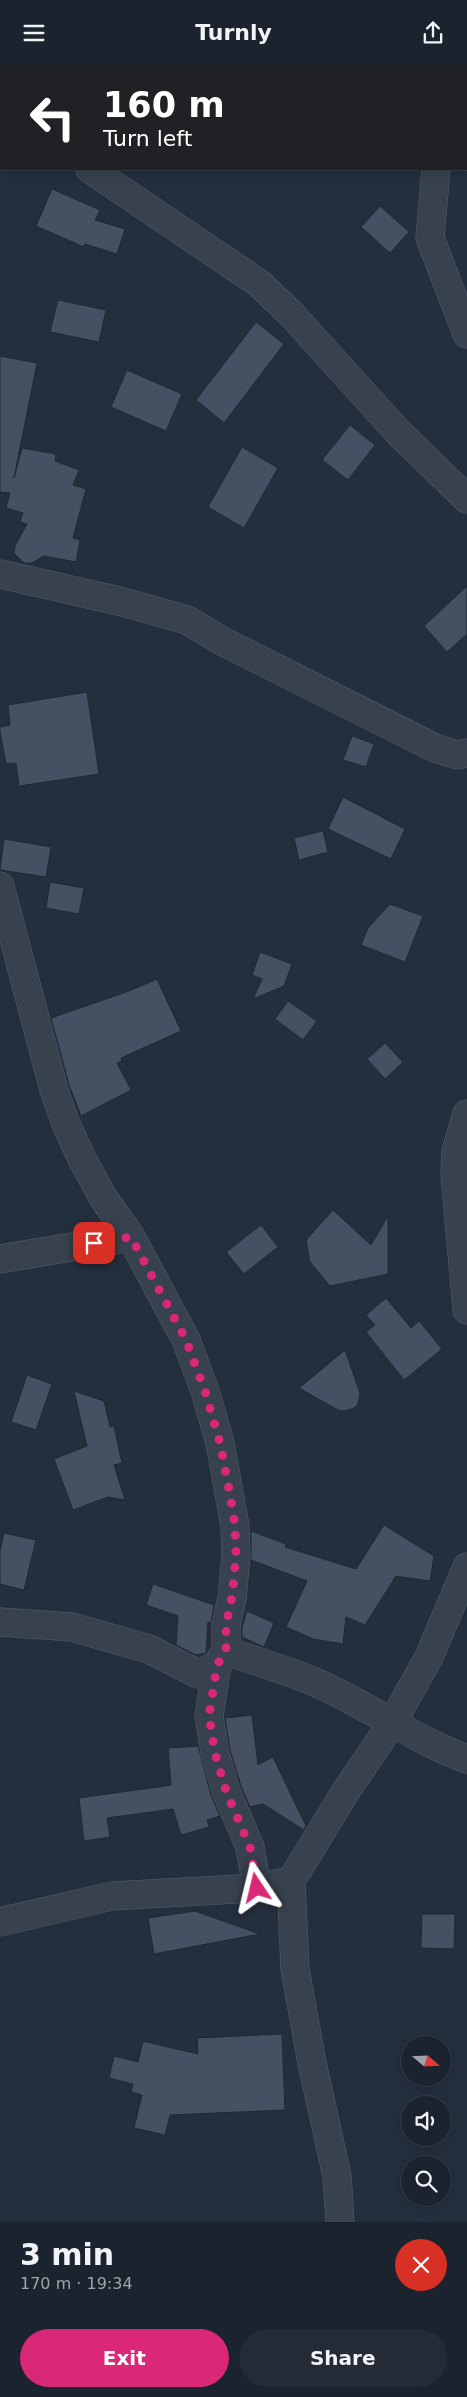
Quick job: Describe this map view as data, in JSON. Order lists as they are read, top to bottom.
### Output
{
  "north": "right",
  "page": {
    "header": "Turnly",
    "turn": ["160 m", "Turn left"],
    "heading": ["3 min", "170 m · 19:34"],
    "buttons": ["Exit", "Share"]
  }
}
